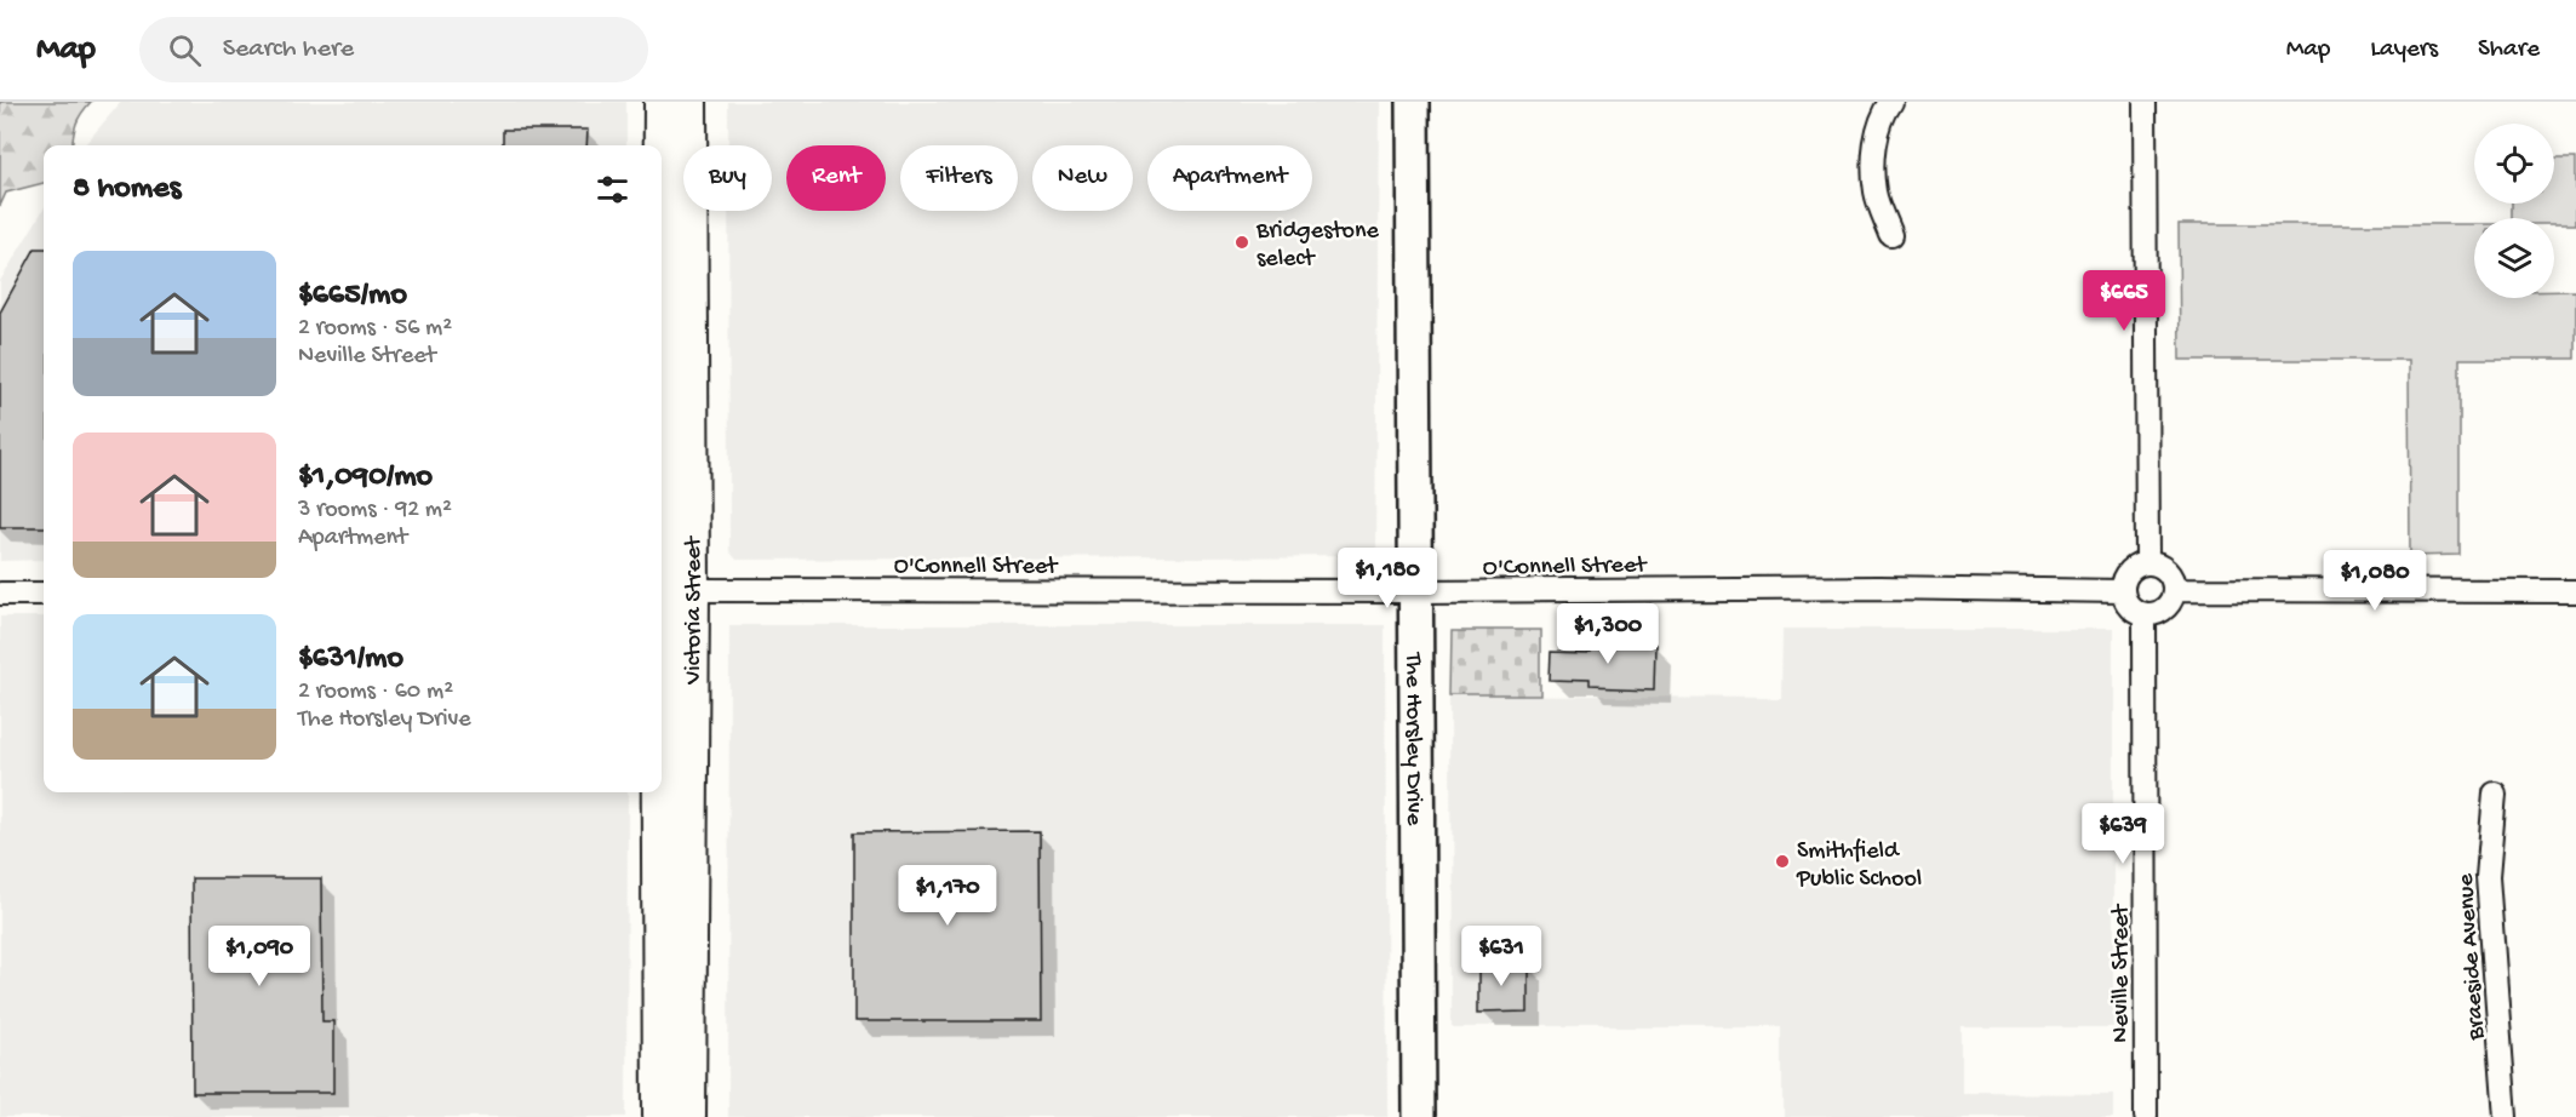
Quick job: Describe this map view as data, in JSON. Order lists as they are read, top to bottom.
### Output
{
  "streets": {
    "main road": ["Victoria Street", "The Horsley Drive"],
    "street": ["O'Connell Street", "Braeside Avenue", "Neville Street"]
  },
  "crossings": [
    ["O'Connell Street", "Victoria Street"],
    ["O'Connell Street", "The Horsley Drive"],
    ["O'Connell Street", "Neville Street"]
  ],
  "places": ["Bridgestone select", "Smithfield Public School"],
  "page": {
    "header": "Map",
    "search": "Search here",
    "nav": ["Map", "Layers", "Share"],
    "chip": [
      "Buy",
      "Rent",
      "Filters",
      "New",
      "Apartment"
    ],
    "heading": "8 homes",
    "list": [
      {
        "name": "$665/mo",
        "note": "2 rooms · 56 m² · Neville Street"
      },
      {
        "name": "$1,090/mo",
        "note": "3 rooms · 92 m² · Apartment"
      },
      {
        "name": "$631/mo",
        "note": "2 rooms · 60 m² · The Horsley Drive"
      }
    ],
    "price": [
      "$665",
      "$1,180",
      "$1,080",
      "$1,300",
      "$639",
      "$1,170",
      "$1,090",
      "$631"
    ]
  }
}
